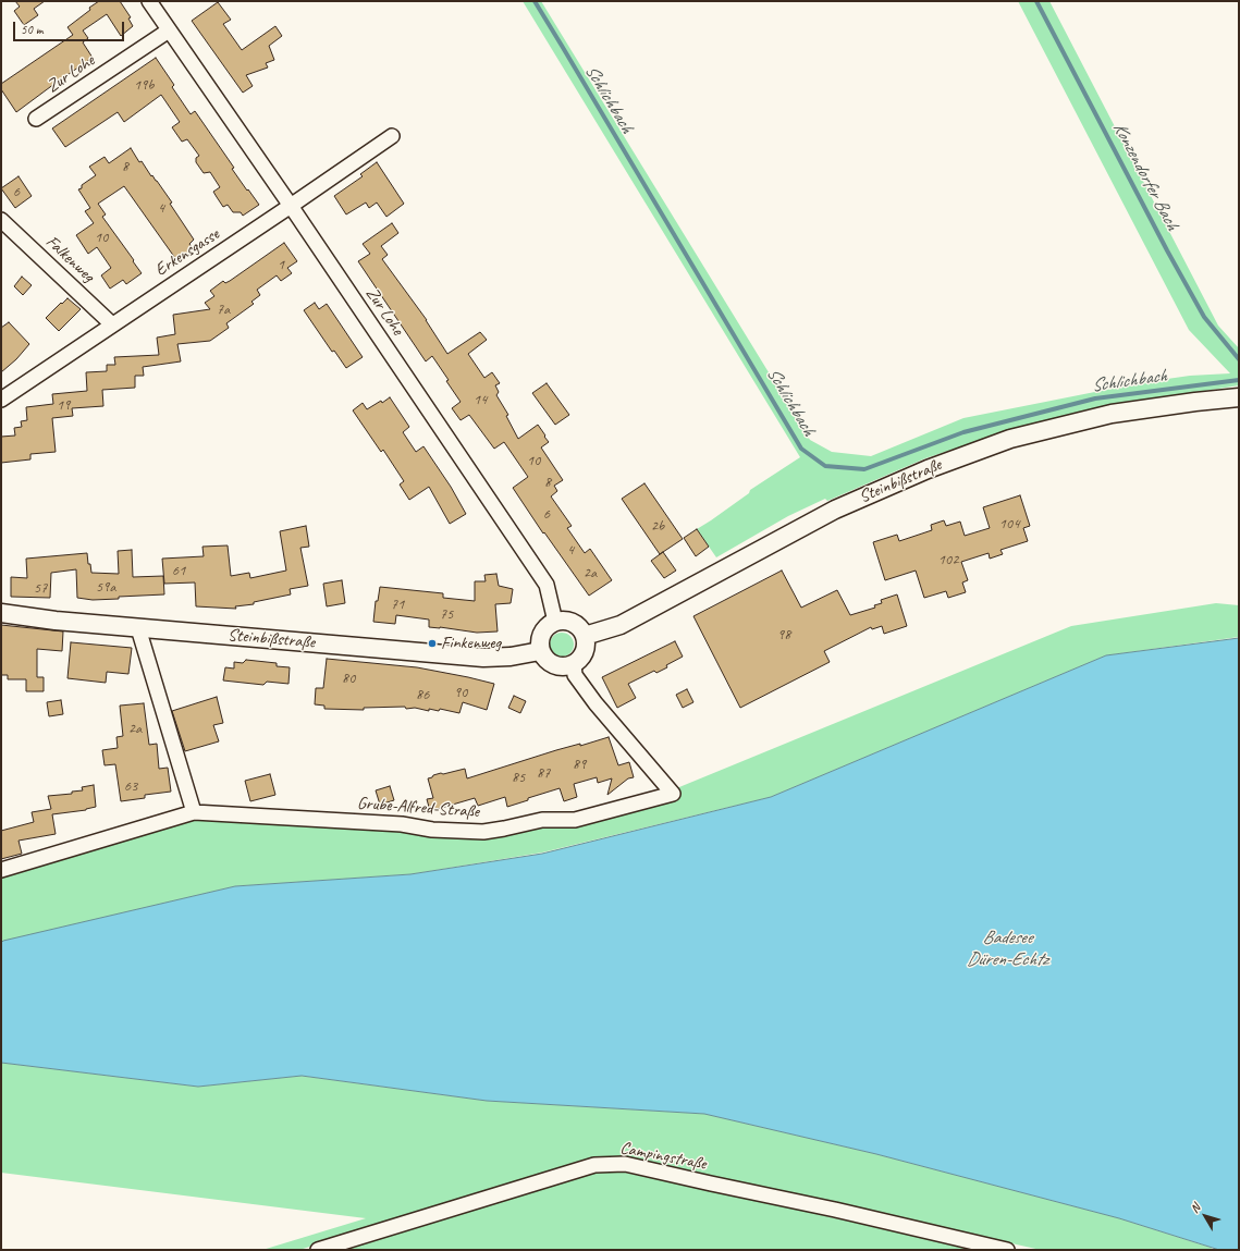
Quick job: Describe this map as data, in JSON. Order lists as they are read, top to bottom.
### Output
{
  "streets": {
    "street": [
      "Zur Lohe",
      "Erkensgasse",
      "Falkenweg",
      "Steinbißstraße",
      "Grube-Alfred-Straße",
      "Campingstraße"
    ]
  },
  "crossings": [
    ["Zur Lohe", "Erkensgasse"],
    ["Zur Lohe", "Steinbißstraße"],
    ["Zur Lohe", "Grube-Alfred-Straße"],
    ["Erkensgasse", "Falkenweg"],
    ["Steinbißstraße", "Grube-Alfred-Straße"]
  ],
  "water": ["Schlichbach", "Konzendorfer Bach", "Badesee Düren-Echtz"],
  "places": ["Finkenweg"],
  "house_numbers": [
    "19b",
    "8",
    "6",
    "4",
    "10",
    "1",
    "7a",
    "14",
    "19",
    "10",
    "8",
    "6",
    "104",
    "2b",
    "4",
    "102",
    "61",
    "2a",
    "59a",
    "57",
    "71",
    "75",
    "98",
    "80",
    "90",
    "86",
    "2a",
    "89",
    "87",
    "85",
    "63"
  ],
  "scale_bar": "50 m",
  "north": "top left"
}
